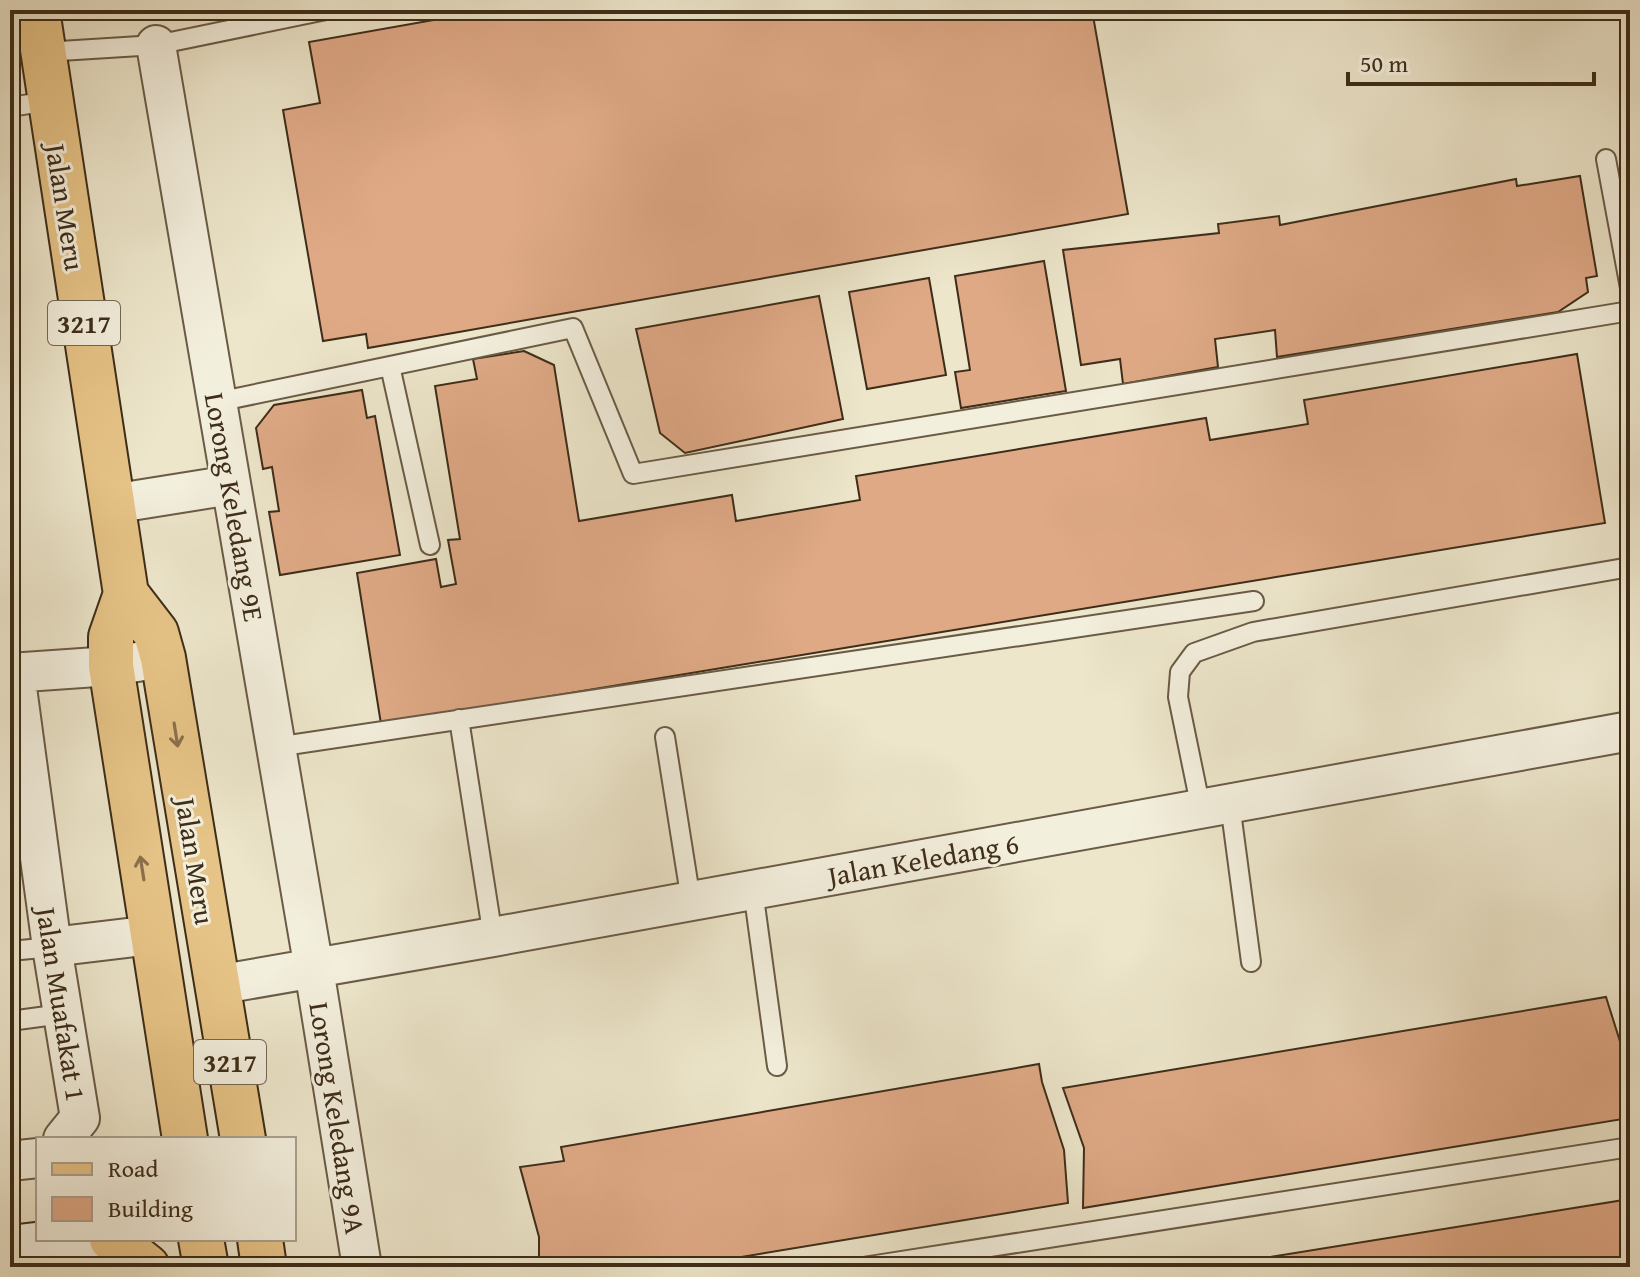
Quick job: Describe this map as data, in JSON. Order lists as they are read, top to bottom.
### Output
{
  "streets": {
    "main road": ["Jalan Meru", "3217"],
    "street": [
      "Lorong Keledang 9E",
      "Jalan Keledang 6",
      "Jalan Muafakat 1",
      "Lorong Keledang 9A"
    ]
  },
  "crossings": [
    ["Jalan Meru", "Jalan Keledang 6"],
    ["Lorong Keledang 9E", "Jalan Keledang 6"],
    ["Lorong Keledang 9E", "Lorong Keledang 9A"],
    ["Jalan Keledang 6", "Lorong Keledang 9A"]
  ],
  "legend": ["Road", "Building"],
  "scale_bar": "50 m"
}
